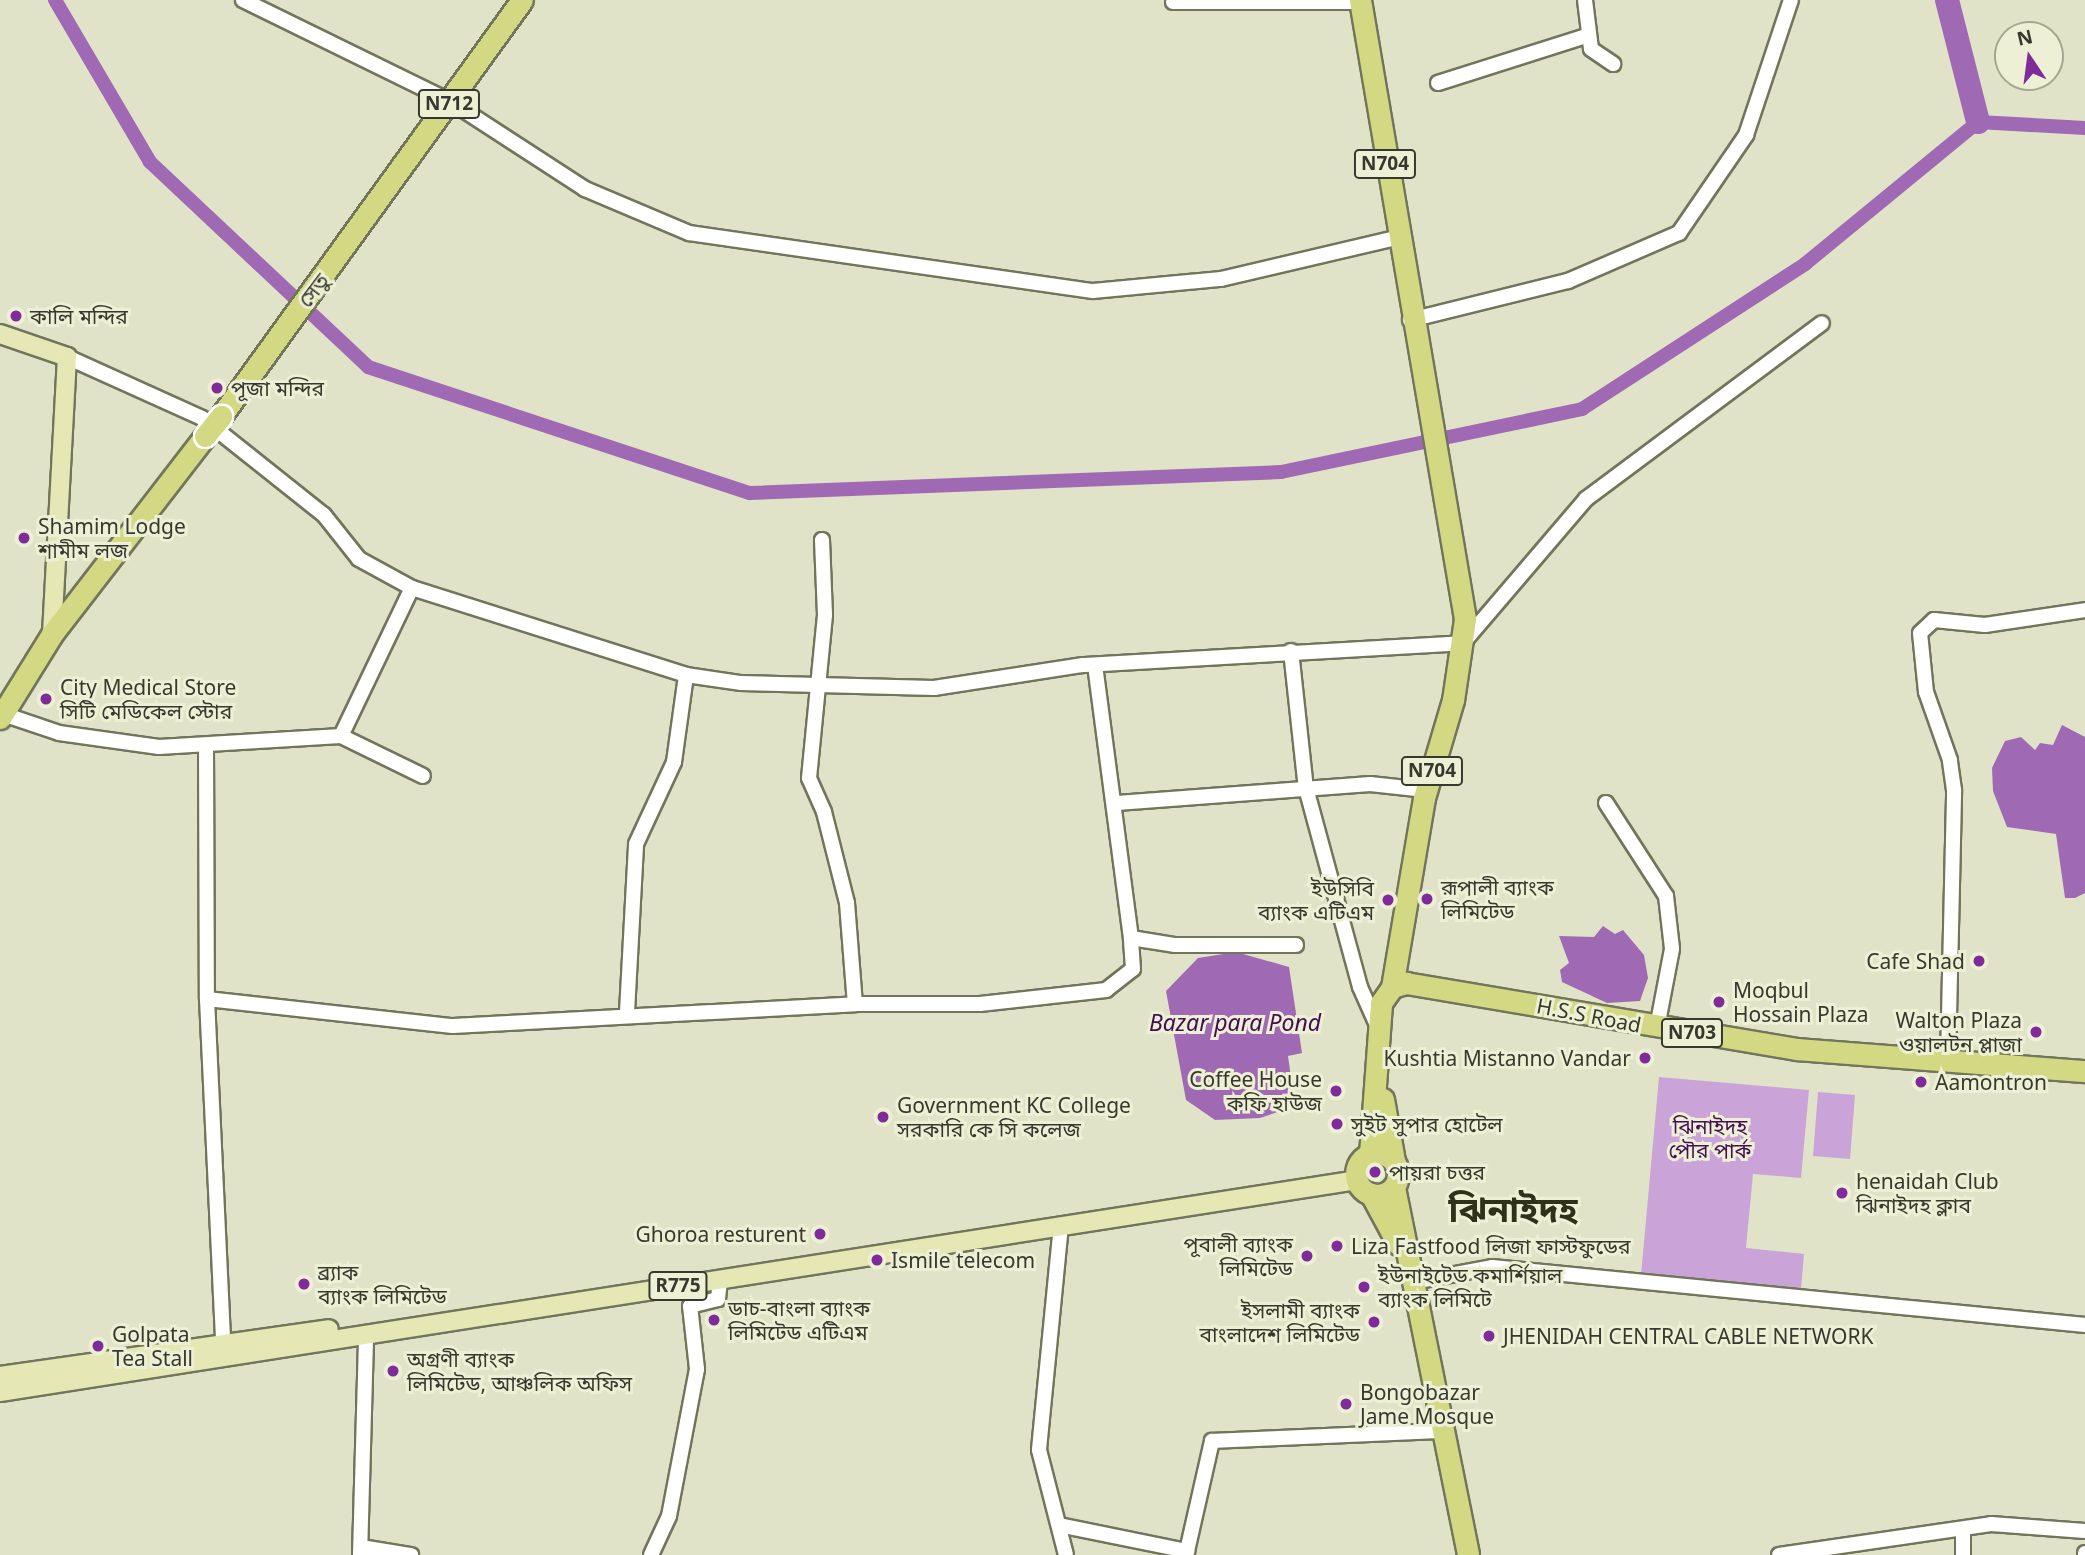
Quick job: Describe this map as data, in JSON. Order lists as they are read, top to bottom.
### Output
{
  "streets": {
    "highway": [
      "N712",
      "N704",
      "সেতু",
      "H.S.S Road",
      "N703"
    ],
    "main road": ["R775"]
  },
  "crossings": [
    ["N712", "সেতু"],
    ["N704", "H.S.S Road"]
  ],
  "districts": ["ঝিনাইদহ"],
  "water": ["Bazar para Pond"],
  "parks": ["ঝিনাইদহ পৌর পার্ক"],
  "places": [
    "কালি মন্দির",
    "পূজা মন্দির",
    "Shamim Lodge শামীম লজ",
    "City Medical Store সিটি মেডিকেল স্টোর",
    "রূপালী ব্যাংক লিমিটেড",
    "ইউসিবি ব্যাংক এটিএম",
    "Cafe Shad",
    "Moqbul Hossain Plaza",
    "Walton Plaza ওয়ালটন প্লাজা",
    "Kushtia Mistanno Vandar",
    "Aamontron",
    "Coffee House কফি হাউজ",
    "Government KC College সরকারি কে সি কলেজ",
    "সুইট সুপার হোটেল",
    "পায়রা চত্তর",
    "henaidah Club ঝিনাইদহ ক্লাব",
    "Ghoroa resturent",
    "Liza Fastfood লিজা ফাস্টফুডের",
    "পূবালী ব্যাংক লিমিটেড",
    "Ismile telecom",
    "ব্র্যাক ব্যাংক লিমিটেড",
    "ইউনাইটেড কমার্শিয়াল ব্যাংক লিমিটে",
    "ডাচ-বাংলা ব্যাংক লিমিটেড এটিএম",
    "ইসলামী ব্যাংক বাংলাদেশ লিমিটেড",
    "JHENIDAH CENTRAL CABLE NETWORK",
    "Golpata Tea Stall",
    "অগ্রণী ব্যাংক লিমিটেড, আঞ্চলিক অফিস",
    "Bongobazar Jame Mosque"
  ],
  "north": "top"
}
